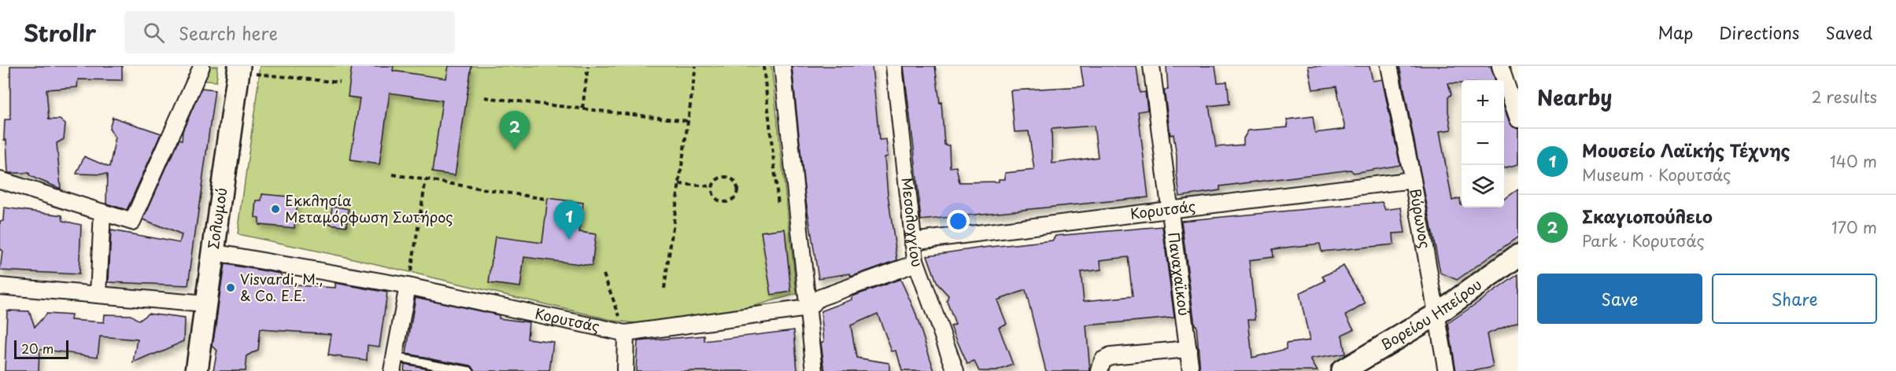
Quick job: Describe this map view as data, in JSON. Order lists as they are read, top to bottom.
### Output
{
  "streets": {
    "main road": ["Σολωμού", "Βορείου Ηπείρου"],
    "street": [
      "Κορυτσάς",
      "Βύρωνος",
      "Μεσολογγίου",
      "Παναχαϊκού"
    ]
  },
  "crossings": [
    ["Κορυτσάς", "Σολωμού"],
    ["Κορυτσάς", "Βύρωνος"],
    ["Κορυτσάς", "Μεσολογγίου"],
    ["Κορυτσάς", "Παναχαϊκού"],
    ["Βύρωνος", "Βορείου Ηπείρου"]
  ],
  "places": ["Εκκλησία Μεταμόρφωση Σωτήρος", "Visvardi, M., & Co. E.E."],
  "scale_bar": "20 m",
  "page": {
    "header": "Strollr",
    "search": "Search here",
    "nav": ["Map", "Directions", "Saved"],
    "heading": ["Nearby", "2 results"],
    "map_buttons": ["+", "−"],
    "pins": ["2", "1"],
    "list": [
      {
        "mark": "1",
        "name": "Μουσείο Λαϊκής Τέχνης",
        "note": "Museum · Κορυτσάς",
        "value": "140 m"
      },
      {
        "mark": "2",
        "name": "Σκαγιοπούλειο",
        "note": "Park · Κορυτσάς",
        "value": "170 m"
      }
    ],
    "buttons": ["Save", "Share"],
    "scale": "20 m"
  }
}
